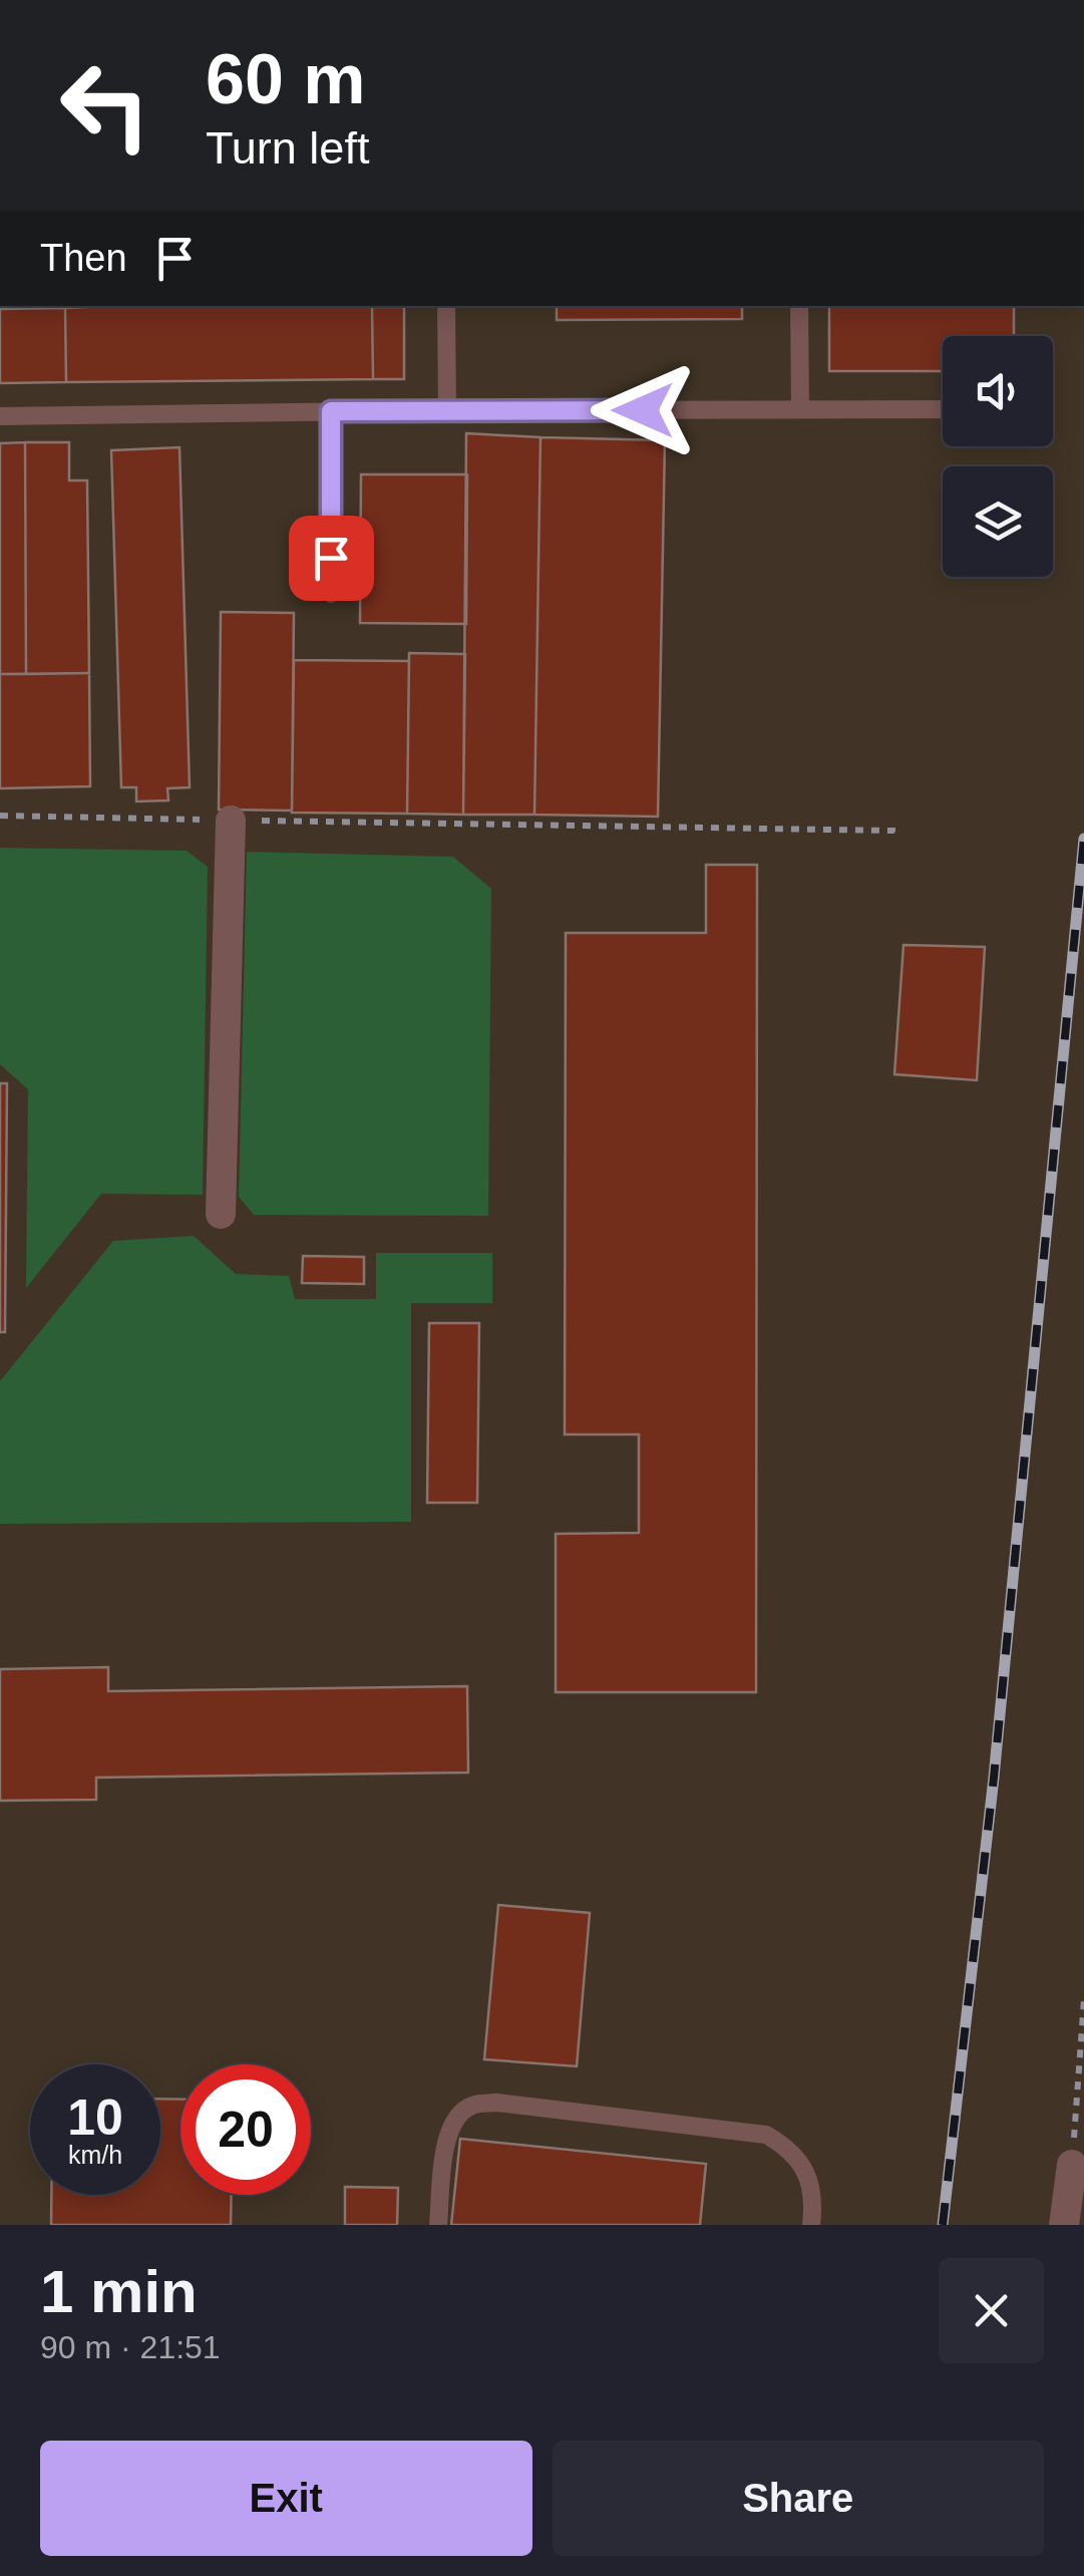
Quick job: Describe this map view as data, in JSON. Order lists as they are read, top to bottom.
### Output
{
  "page": {
    "turn": ["60 m", "Turn left"],
    "then": "Then",
    "speed": "10 km/h",
    "limit": "20",
    "heading": ["1 min", "90 m · 21:51"],
    "buttons": ["Exit", "Share"]
  }
}
